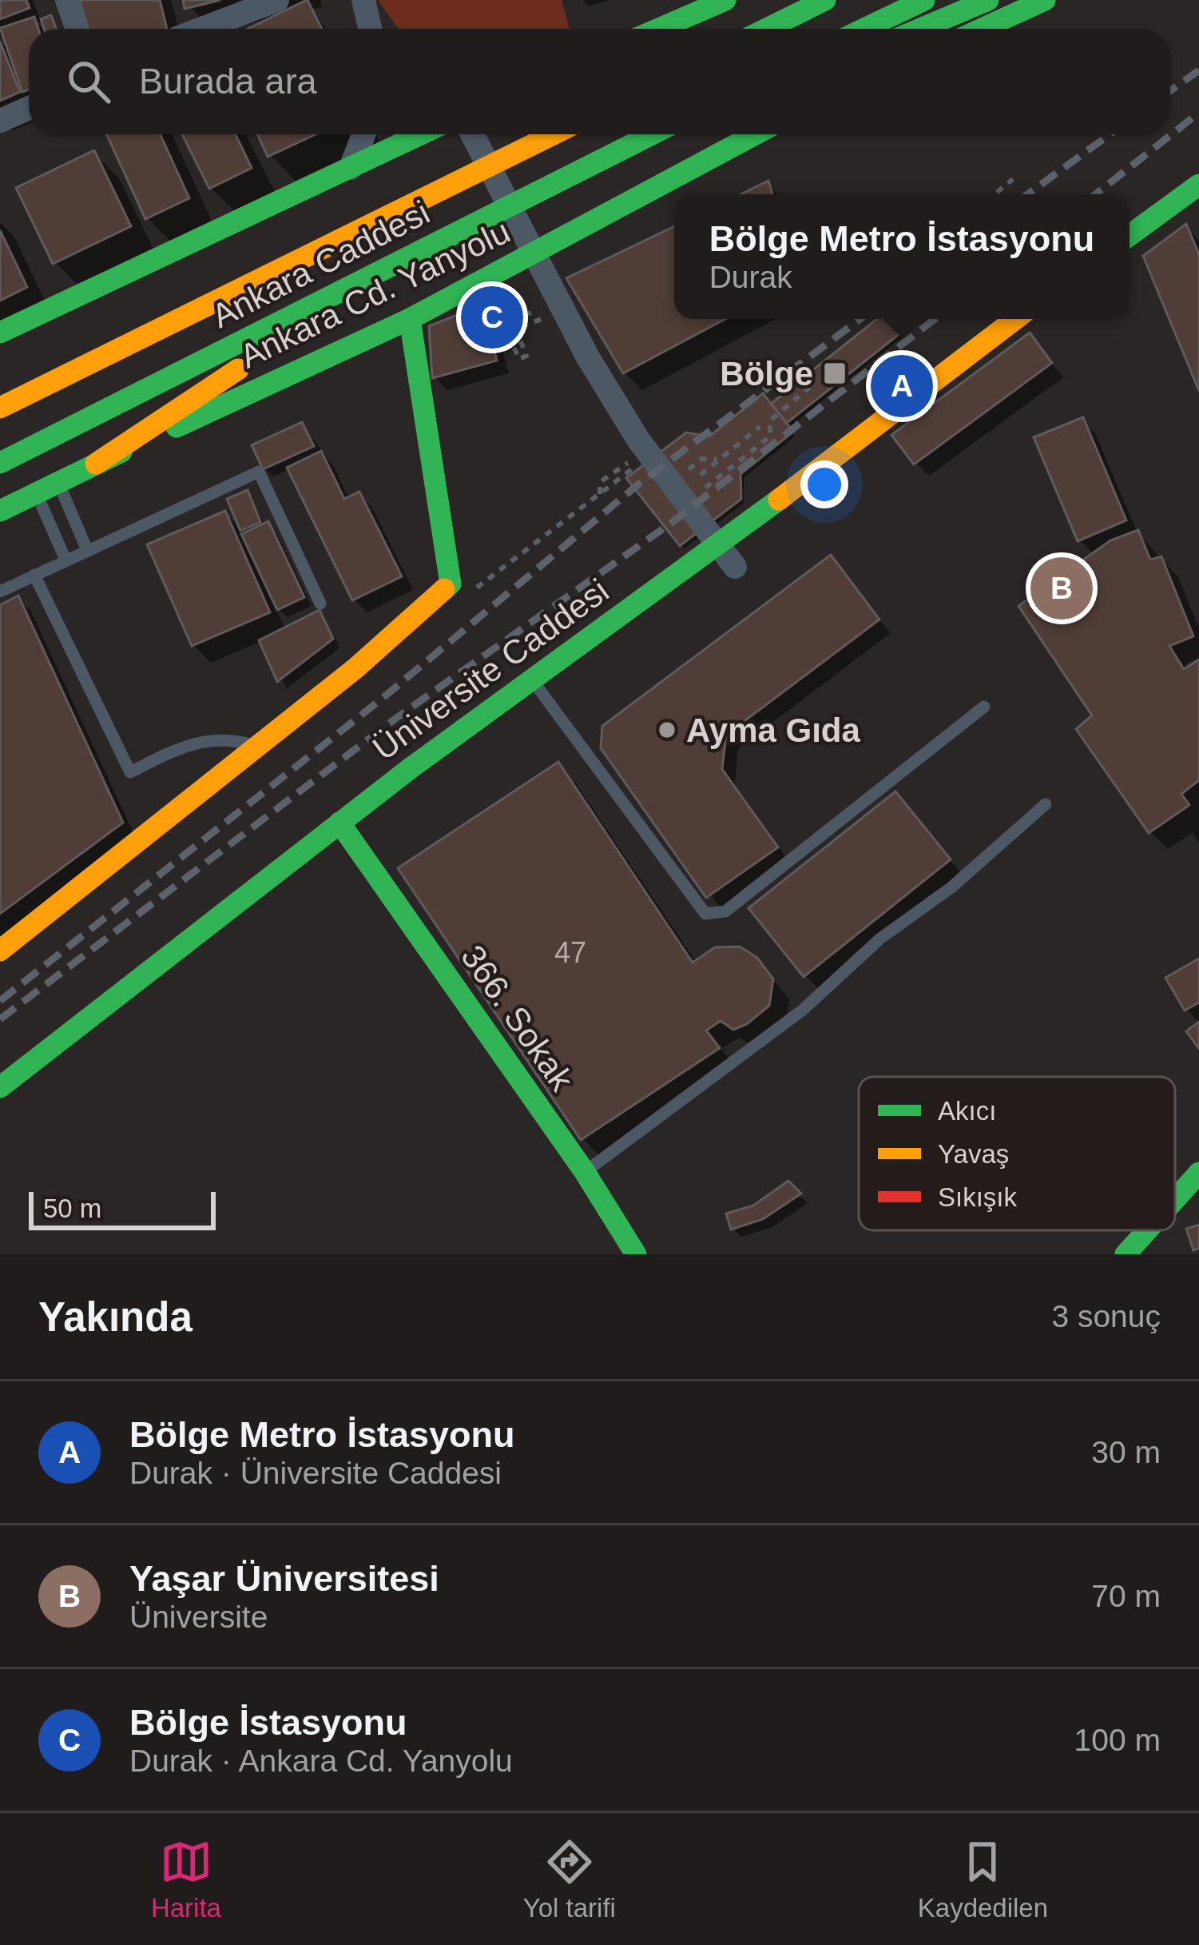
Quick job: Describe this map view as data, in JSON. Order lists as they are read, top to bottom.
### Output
{
  "streets": {
    "main road": [
      "Ankara Caddesi",
      "Ankara Cd. Yanyolu",
      "Üniversite Caddesi",
      "366. Sokak"
    ]
  },
  "crossings": [
    ["Üniversite Caddesi", "366. Sokak"]
  ],
  "places": {
    "transit": ["Bölge"],
    "other": ["Ayma Gıda"]
  },
  "house_numbers": ["47"],
  "legend": ["Akıcı", "Yavaş", "Sıkışık"],
  "scale_bar": "50 m",
  "page": {
    "search": "Burada ara",
    "popup": ["Bölge Metro İstasyonu", "Durak"],
    "pins": ["C", "A", "B"],
    "scale": "50 m",
    "heading": ["Yakında", "3 sonuç"],
    "list": [
      {
        "mark": "A",
        "name": "Bölge Metro İstasyonu",
        "note": "Durak · Üniversite Caddesi",
        "value": "30 m"
      },
      {
        "mark": "B",
        "name": "Yaşar Üniversitesi",
        "note": "Üniversite",
        "value": "70 m"
      },
      {
        "mark": "C",
        "name": "Bölge İstasyonu",
        "note": "Durak · Ankara Cd. Yanyolu",
        "value": "100 m"
      }
    ],
    "nav": ["Harita", "Yol tarifi", "Kaydedilen"]
  }
}
